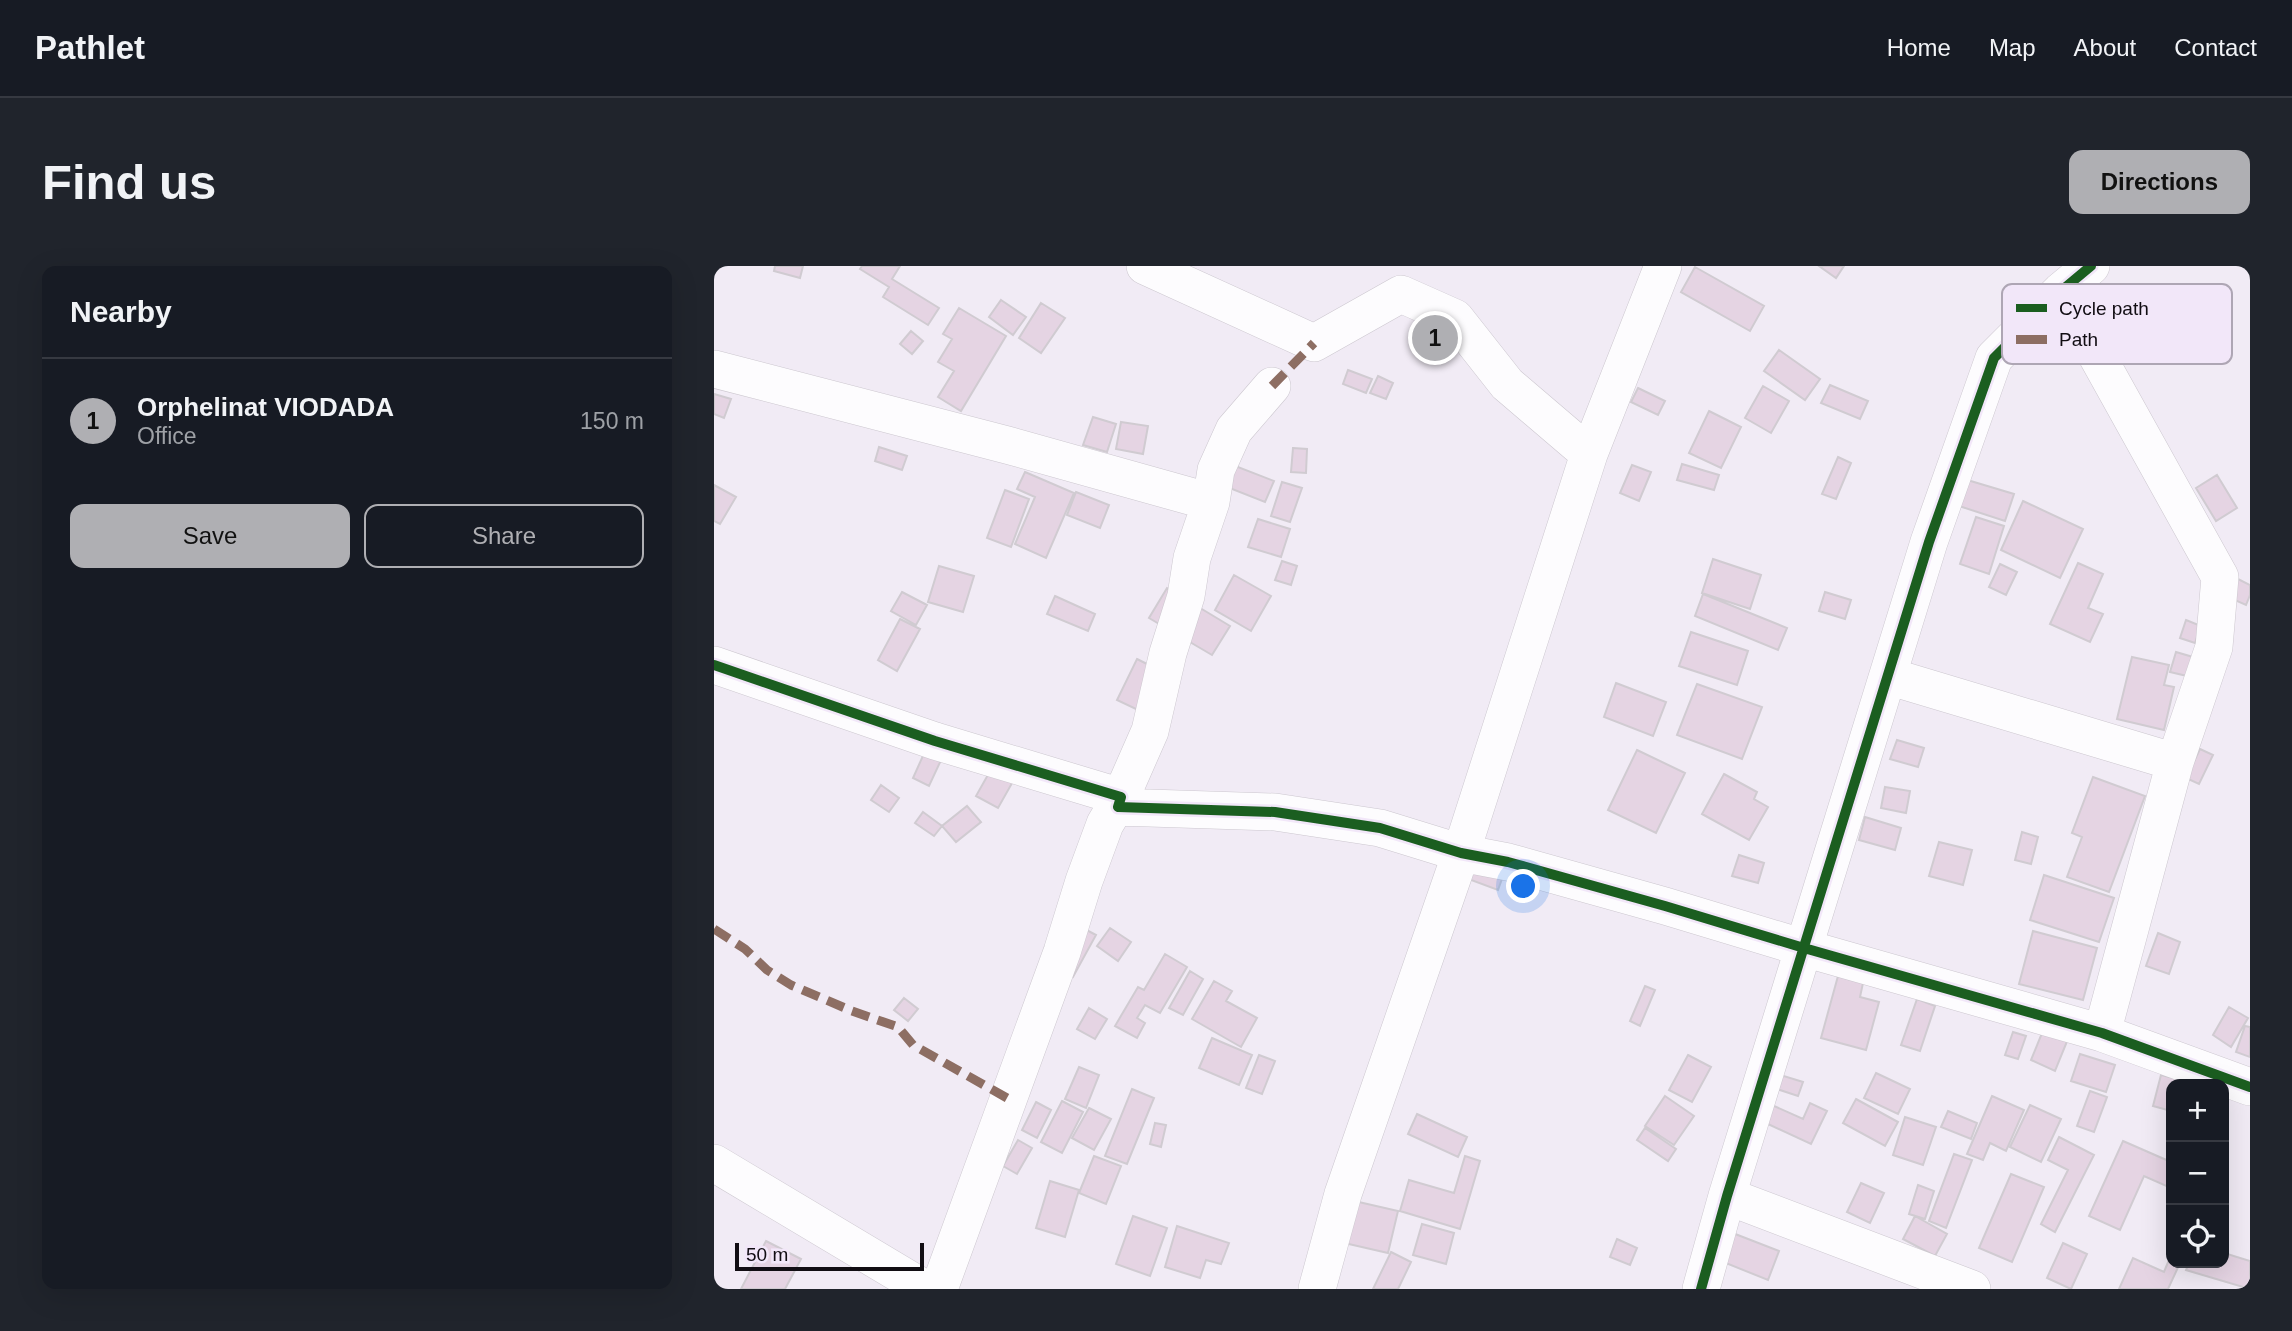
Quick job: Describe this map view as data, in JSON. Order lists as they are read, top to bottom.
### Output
{
  "legend": ["Cycle path", "Path"],
  "scale_bar": "50 m",
  "page": {
    "header": "Pathlet",
    "nav": [
      "Home",
      "Map",
      "About",
      "Contact"
    ],
    "buttons": [
      "Directions",
      ["Save", "Share"]
    ],
    "title": "Find us",
    "heading": "Nearby",
    "pins": "1",
    "list": [
      {
        "mark": "1",
        "name": "Orphelinat VIODADA",
        "note": "Office",
        "value": "150 m"
      }
    ],
    "map_buttons": ["+", "−"],
    "scale": "50 m"
  }
}
